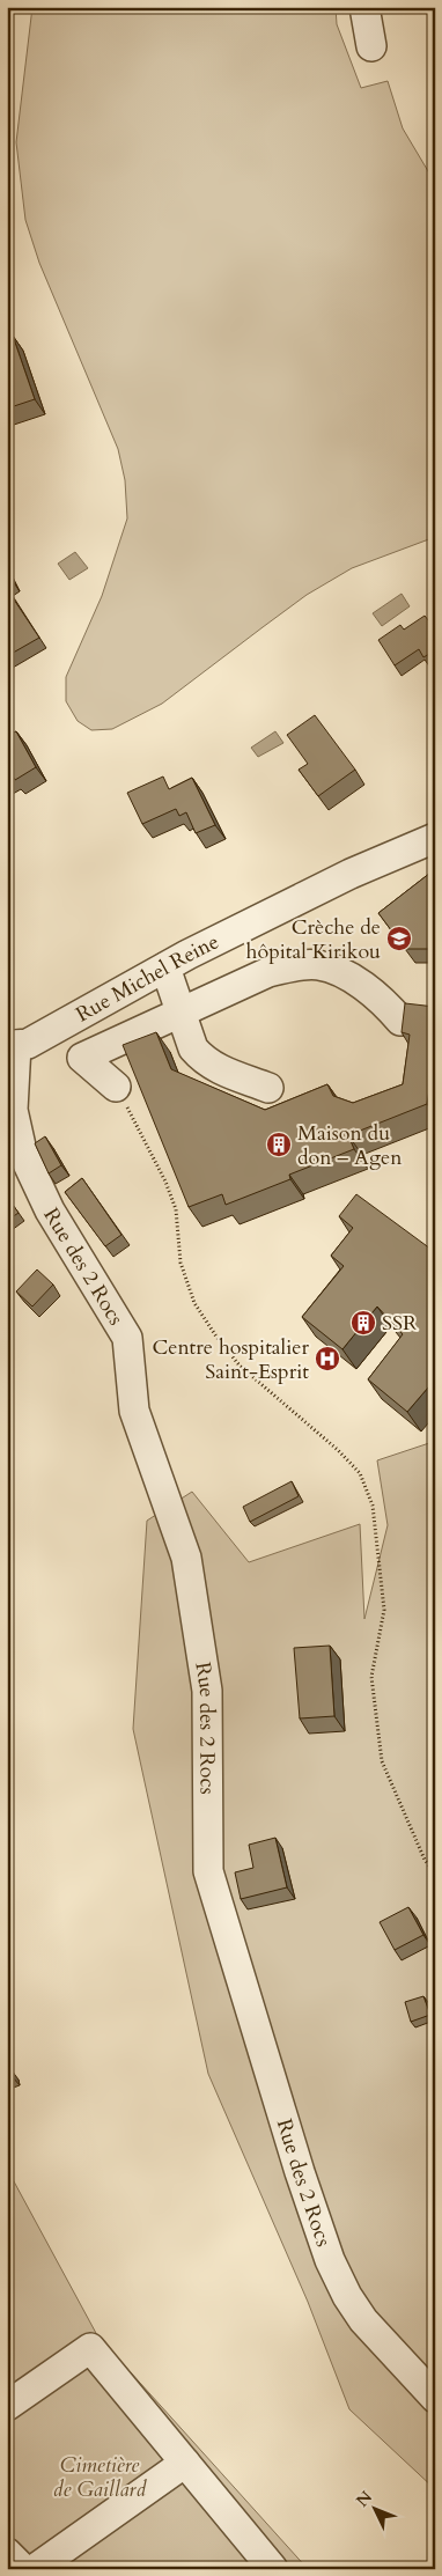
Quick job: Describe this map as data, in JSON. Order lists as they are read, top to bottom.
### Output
{
  "streets": {
    "street": ["Rue Michel Reine", "Rue des 2 Rocs"]
  },
  "crossings": [
    ["Rue Michel Reine", "Rue des 2 Rocs"]
  ],
  "parks": ["Cimetière de Gaillard"],
  "places": {
    "school or university": ["Crèche de hôpital Kirikou"],
    "building": ["Maison du don – Agen", "SSR"],
    "hospital": ["Centre hospitalier Saint-Esprit"]
  },
  "north": "top left"
}
